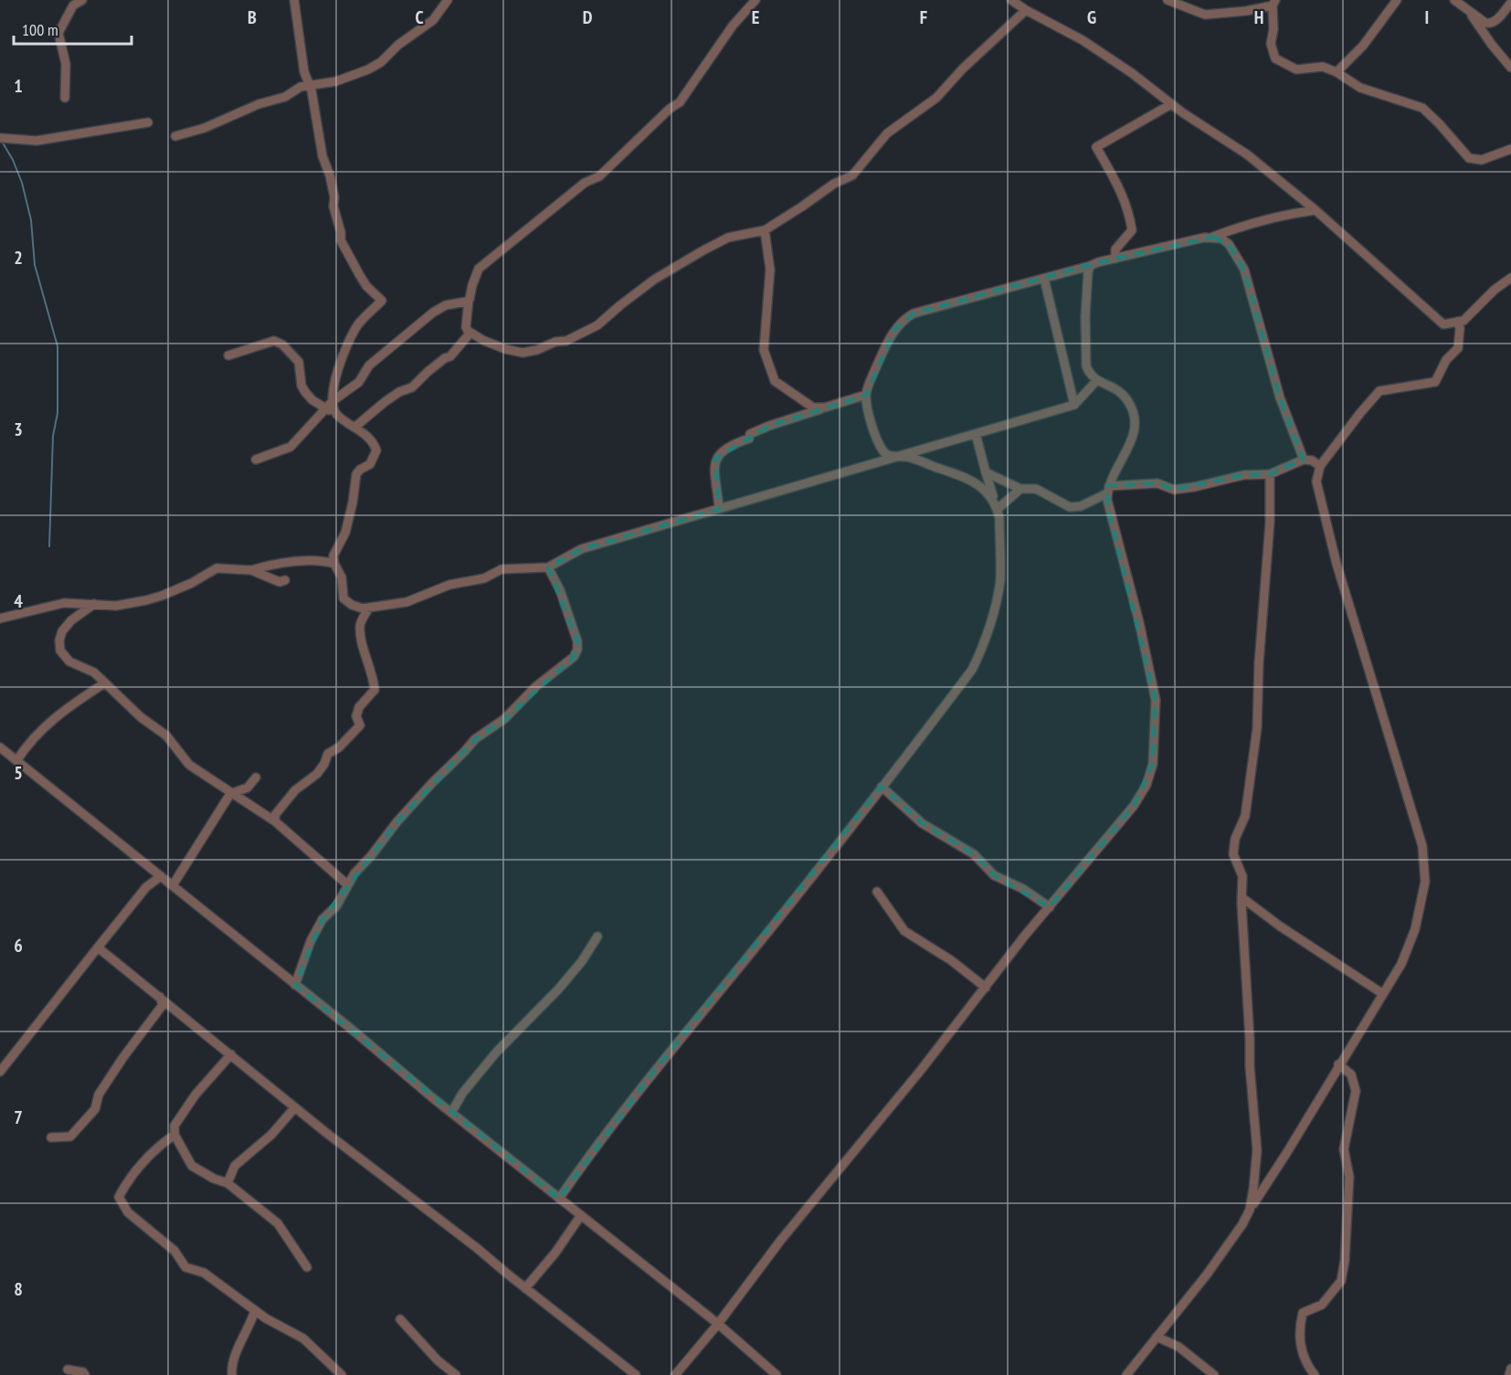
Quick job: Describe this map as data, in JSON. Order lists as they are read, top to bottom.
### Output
{
  "scale_bar": "100 m",
  "grid": {
    "columns": [
      "B",
      "C",
      "D",
      "E",
      "F",
      "G",
      "H",
      "I"
    ],
    "rows": [
      "1",
      "2",
      "3",
      "4",
      "5",
      "6",
      "7",
      "8"
    ]
  }
}
